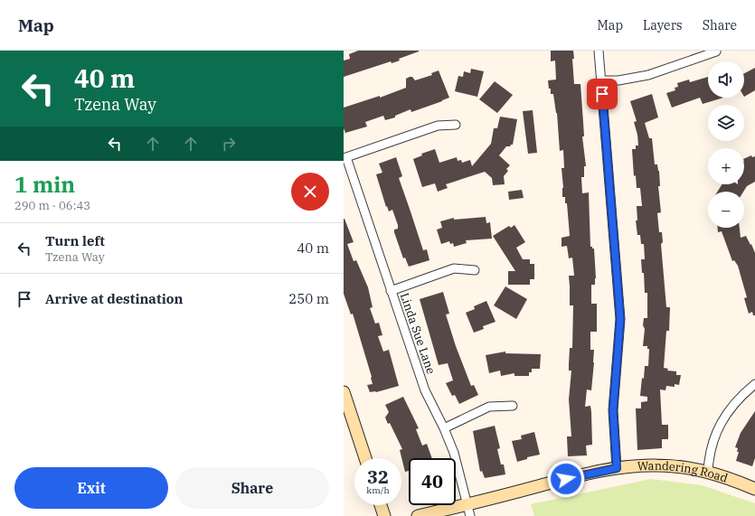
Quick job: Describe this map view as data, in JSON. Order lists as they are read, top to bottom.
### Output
{
  "streets": {
    "street": ["Linda Sue Lane", "Wandering Road"]
  },
  "crossings": [
    ["Linda Sue Lane", "Wandering Road"]
  ],
  "page": {
    "header": "Map",
    "nav": ["Map", "Layers", "Share"],
    "turn": ["40 m", "Tzena Way"],
    "map_buttons": ["+", "−"],
    "heading": ["1 min", "290 m · 06:43"],
    "list": [
      {
        "name": "Turn left",
        "note": "Tzena Way",
        "value": "40 m"
      },
      {
        "name": "Arrive at destination",
        "value": "250 m"
      }
    ],
    "speed": "32 km/h",
    "limit": "40",
    "buttons": ["Exit", "Share"]
  }
}
